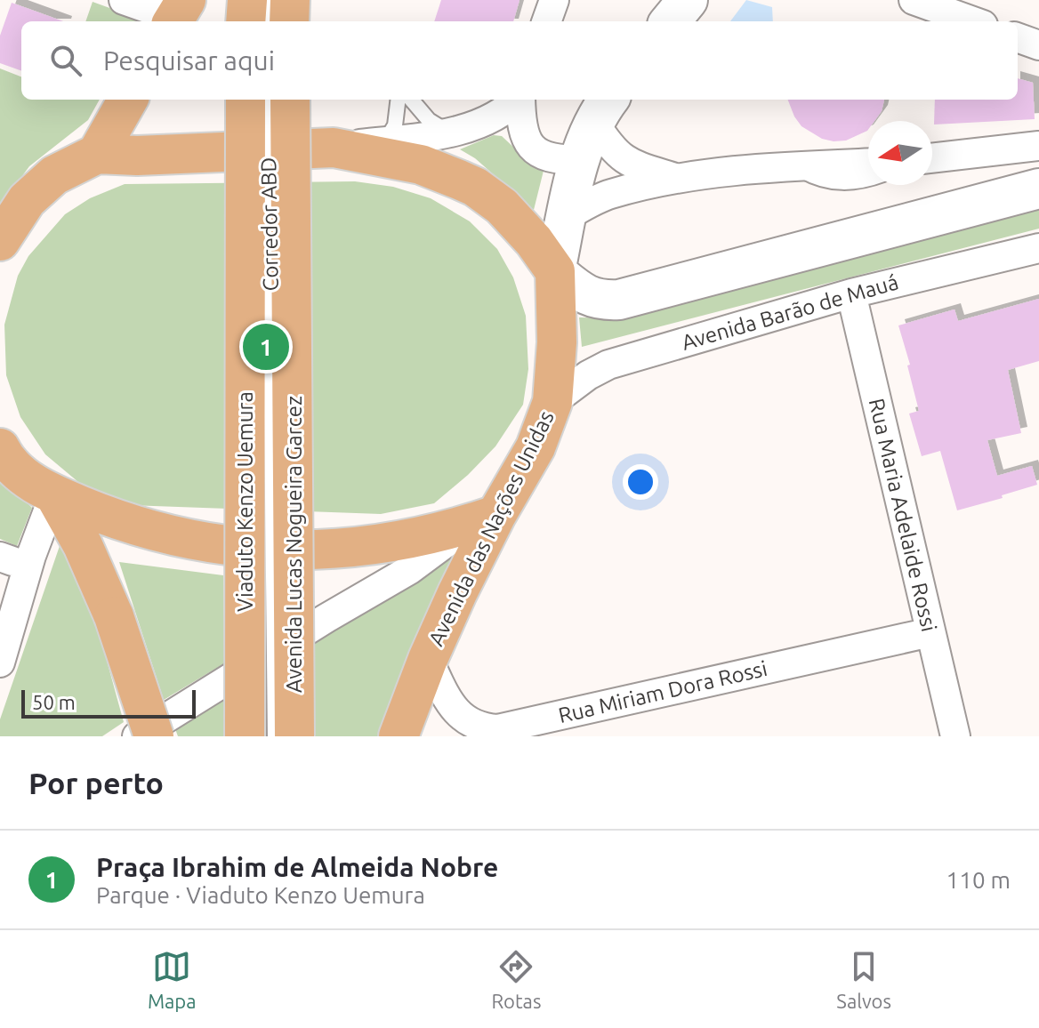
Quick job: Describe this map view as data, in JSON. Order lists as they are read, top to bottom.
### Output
{
  "streets": {
    "main road": ["Viaduto Kenzo Uemura", "Avenida das Nações Unidas", "Avenida Lucas Nogueira Garcez"],
    "street": ["Avenida Barão de Mauá", "Rua Maria Adelaide Rossi", "Rua Miriam Dora Rossi"],
    "lane": ["Corredor ABD"]
  },
  "crossings": [
    ["Avenida Barão de Mauá", "Rua Maria Adelaide Rossi"],
    ["Avenida Barão de Mauá", "Avenida das Nações Unidas"],
    ["Rua Maria Adelaide Rossi", "Rua Miriam Dora Rossi"],
    ["Avenida das Nações Unidas", "Rua Miriam Dora Rossi"]
  ],
  "scale_bar": "50 m",
  "north": "left",
  "page": {
    "search": "Pesquisar aqui",
    "pins": "1",
    "scale": "50 m",
    "heading": "Por perto",
    "list": [
      {
        "mark": "1",
        "name": "Praça Ibrahim de Almeida Nobre",
        "note": "Parque · Viaduto Kenzo Uemura",
        "value": "110 m"
      }
    ],
    "nav": ["Mapa", "Rotas", "Salvos"]
  }
}
